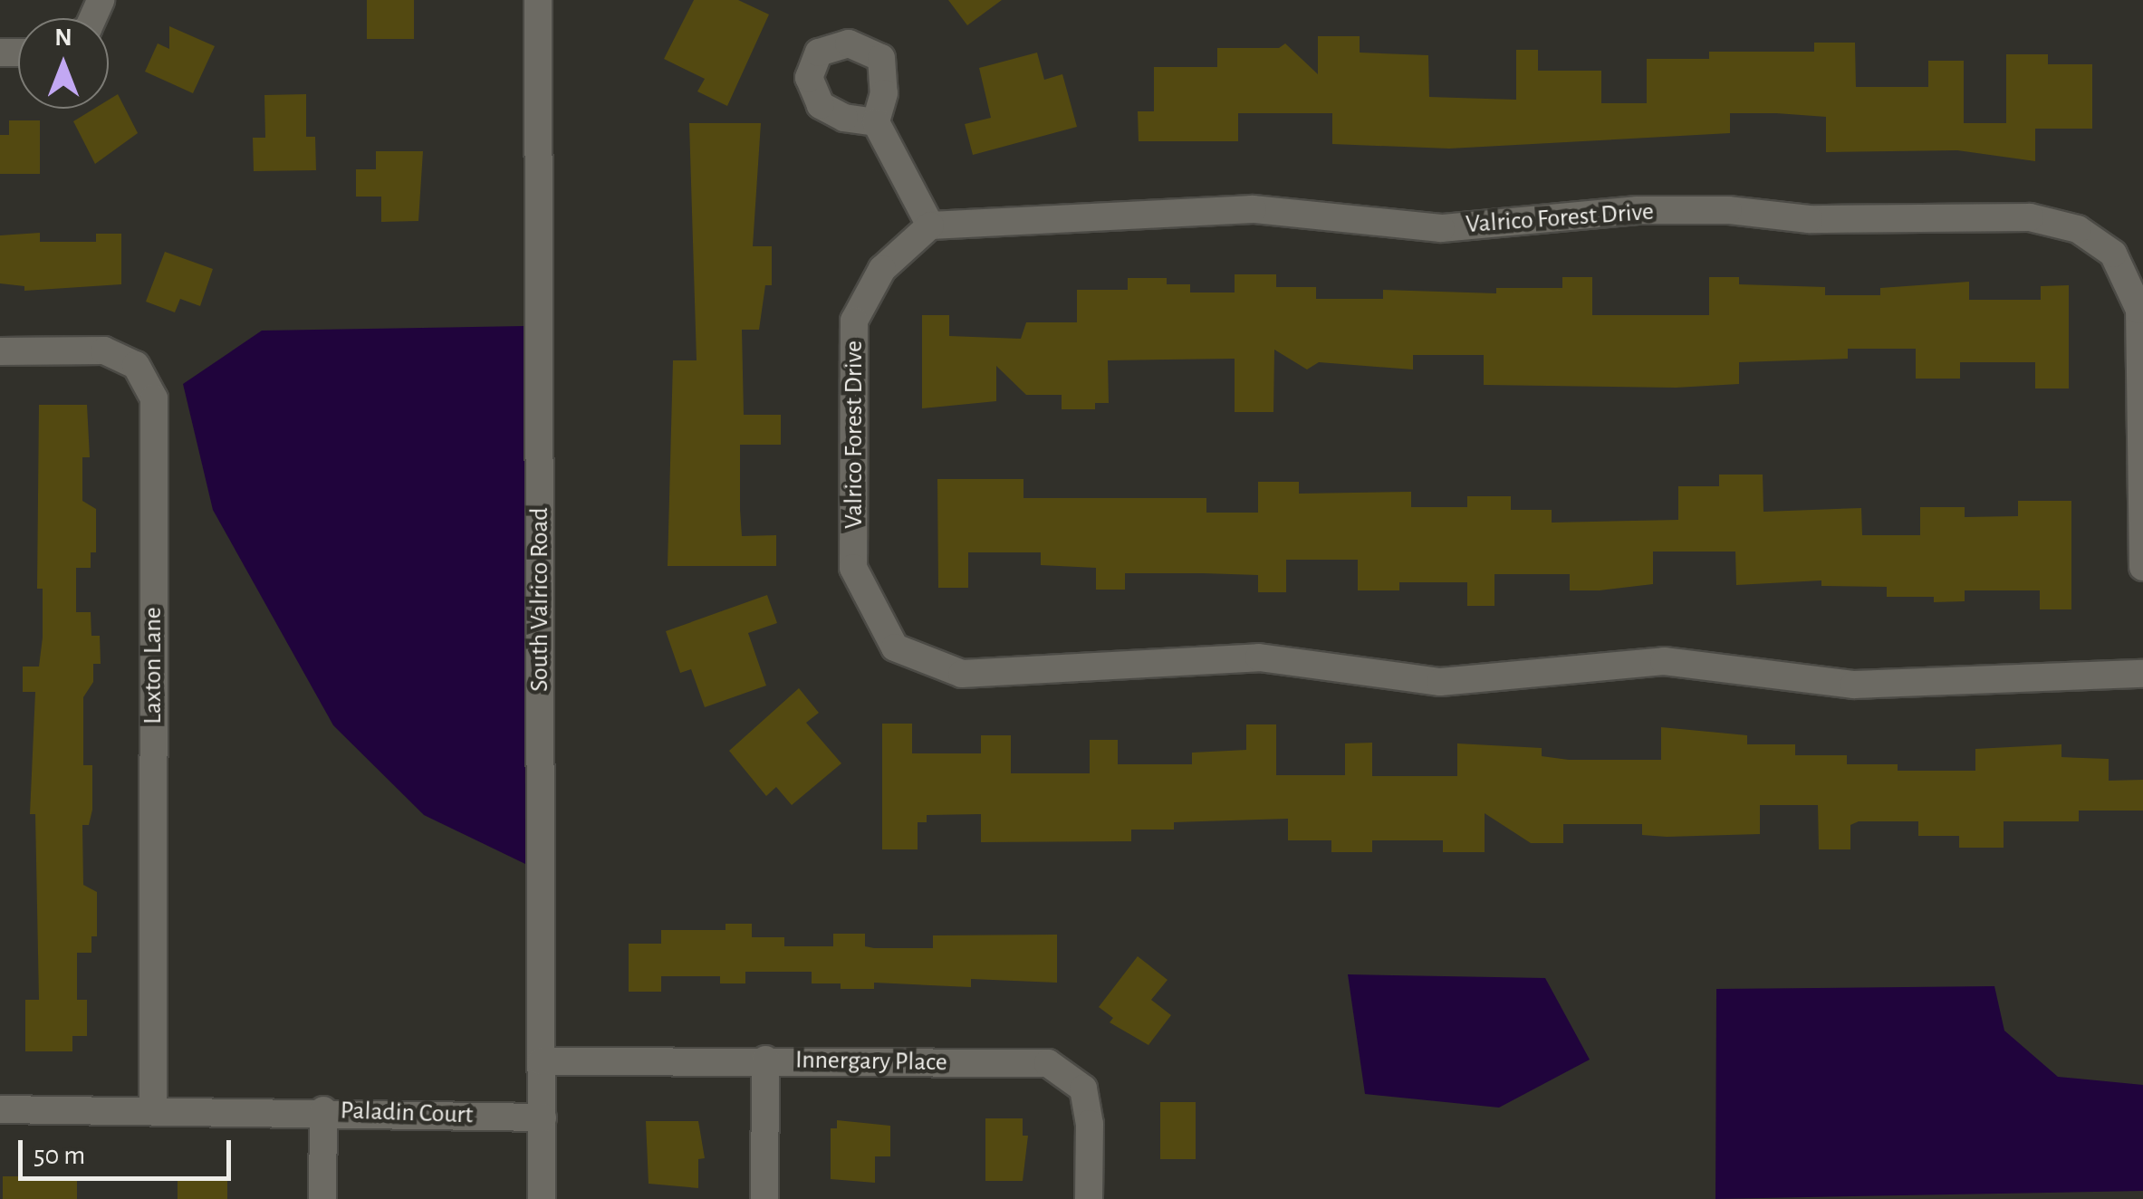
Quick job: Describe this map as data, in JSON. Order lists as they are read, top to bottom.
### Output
{
  "streets": {
    "street": [
      "Valrico Forest Drive",
      "South Valrico Road",
      "Laxton Lane",
      "Innergary Place",
      "Paladin Court"
    ]
  },
  "crossings": [
    ["South Valrico Road", "Innergary Place"],
    ["South Valrico Road", "Paladin Court"],
    ["Laxton Lane", "Paladin Court"]
  ],
  "scale_bar": "50 m",
  "north": "top"
}
